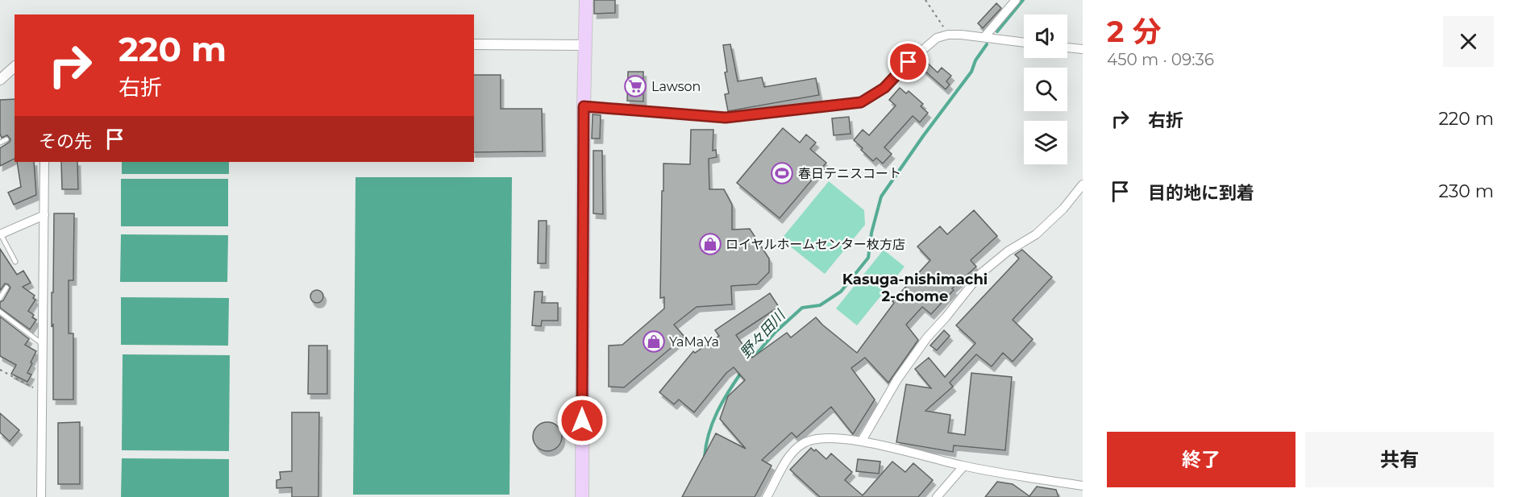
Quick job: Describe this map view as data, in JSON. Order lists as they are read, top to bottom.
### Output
{
  "districts": ["Kasuga-nishimachi 2-chome"],
  "water": ["野々田川"],
  "places": {
    "supermarket": ["Lawson"],
    "sports": ["春日テニスコート"],
    "shop": ["ロイヤルホームセンター枚方店", "YaMaYa"]
  },
  "page": {
    "heading": ["2 分", "450 m · 09:36"],
    "turn": ["220 m", "右折"],
    "list": [
      {
        "name": "右折",
        "value": "220 m"
      },
      {
        "name": "目的地に到着",
        "value": "230 m"
      }
    ],
    "then": "その先",
    "buttons": ["終了", "共有"]
  }
}
